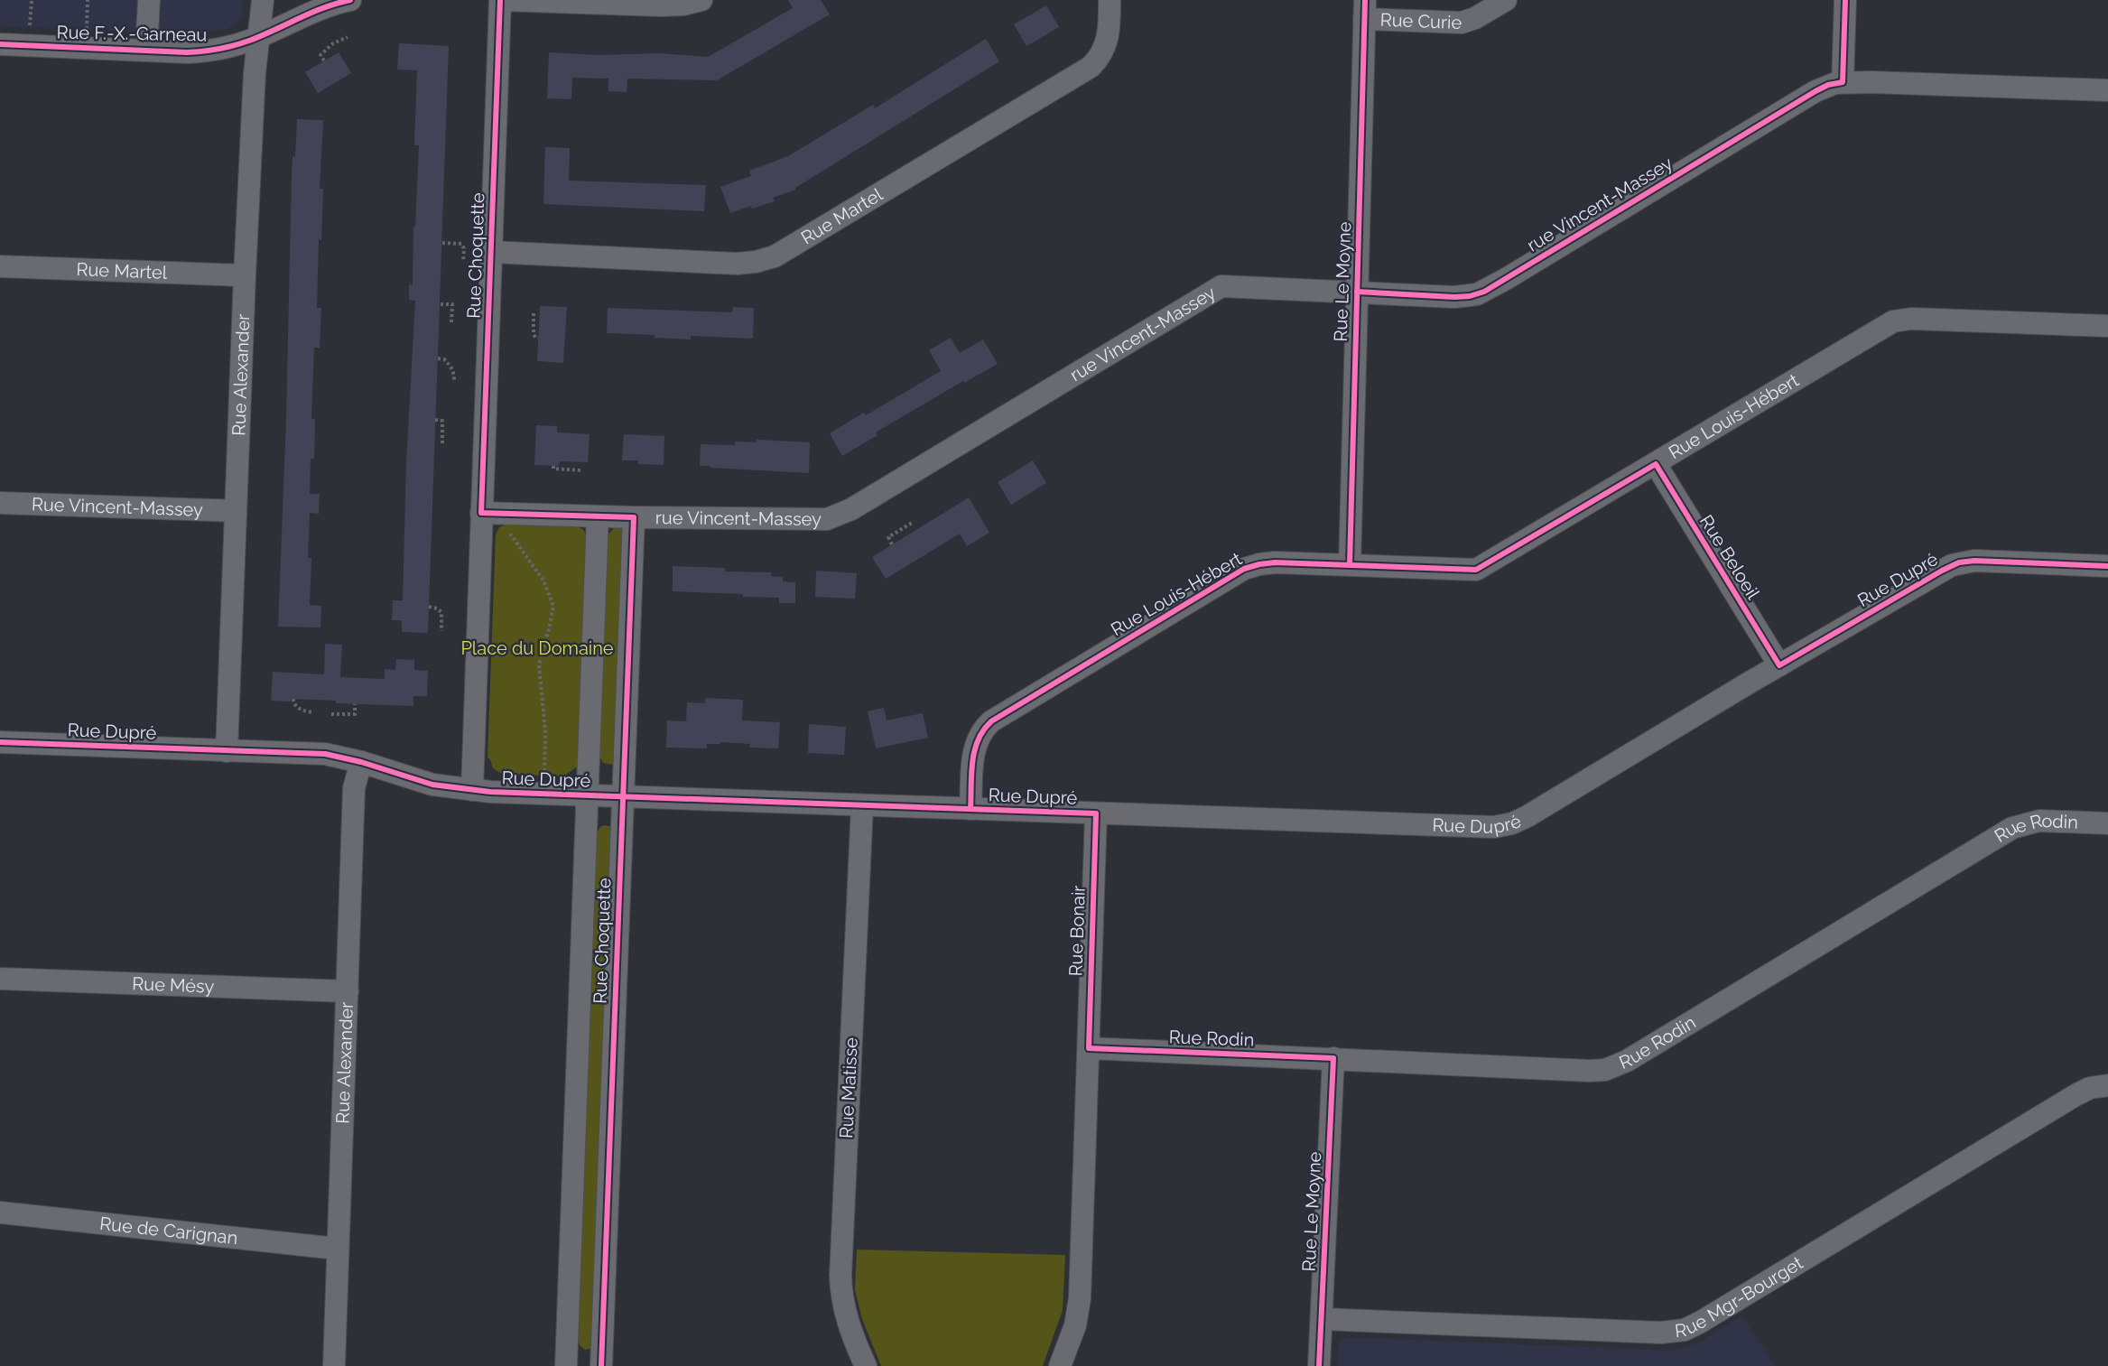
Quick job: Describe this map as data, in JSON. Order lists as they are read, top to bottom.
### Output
{
  "streets": {
    "street": [
      "Rue Curie",
      "Rue F.-X.-Garneau",
      "rue Vincent-Massey",
      "Rue Martel",
      "Rue Choquette",
      "Rue Le Moyne",
      "Rue Alexander",
      "Rue Louis-Hébert",
      "Rue Vincent-Massey",
      "Rue Beloeil",
      "Rue Dupré",
      "Rue Rodin",
      "Rue Bonair",
      "Rue Mésy",
      "Rue Matisse",
      "Rue de Carignan",
      "Rue Mgr-Bourget"
    ]
  },
  "crossings": [
    ["Rue Curie", "Rue Le Moyne"],
    ["Rue F.-X.-Garneau", "Rue Alexander"],
    ["rue Vincent-Massey", "Rue Choquette"],
    ["rue Vincent-Massey", "Rue Le Moyne"],
    ["Rue Martel", "Rue Choquette"],
    ["Rue Martel", "Rue Alexander"],
    ["Rue Choquette", "Rue Dupré"],
    ["Rue Le Moyne", "Rue Louis-Hébert"],
    ["Rue Le Moyne", "Rue Rodin"],
    ["Rue Le Moyne", "Rue Mgr-Bourget"],
    ["Rue Alexander", "Rue Vincent-Massey"],
    ["Rue Alexander", "Rue Dupré"],
    ["Rue Alexander", "Rue Mésy"],
    ["Rue Alexander", "Rue de Carignan"],
    ["Rue Louis-Hébert", "Rue Beloeil"],
    ["Rue Louis-Hébert", "Rue Dupré"],
    ["Rue Beloeil", "Rue Dupré"],
    ["Rue Dupré", "Rue Bonair"],
    ["Rue Dupré", "Rue Matisse"],
    ["Rue Rodin", "Rue Bonair"]
  ],
  "parks": ["Place du Domaine"]
}
